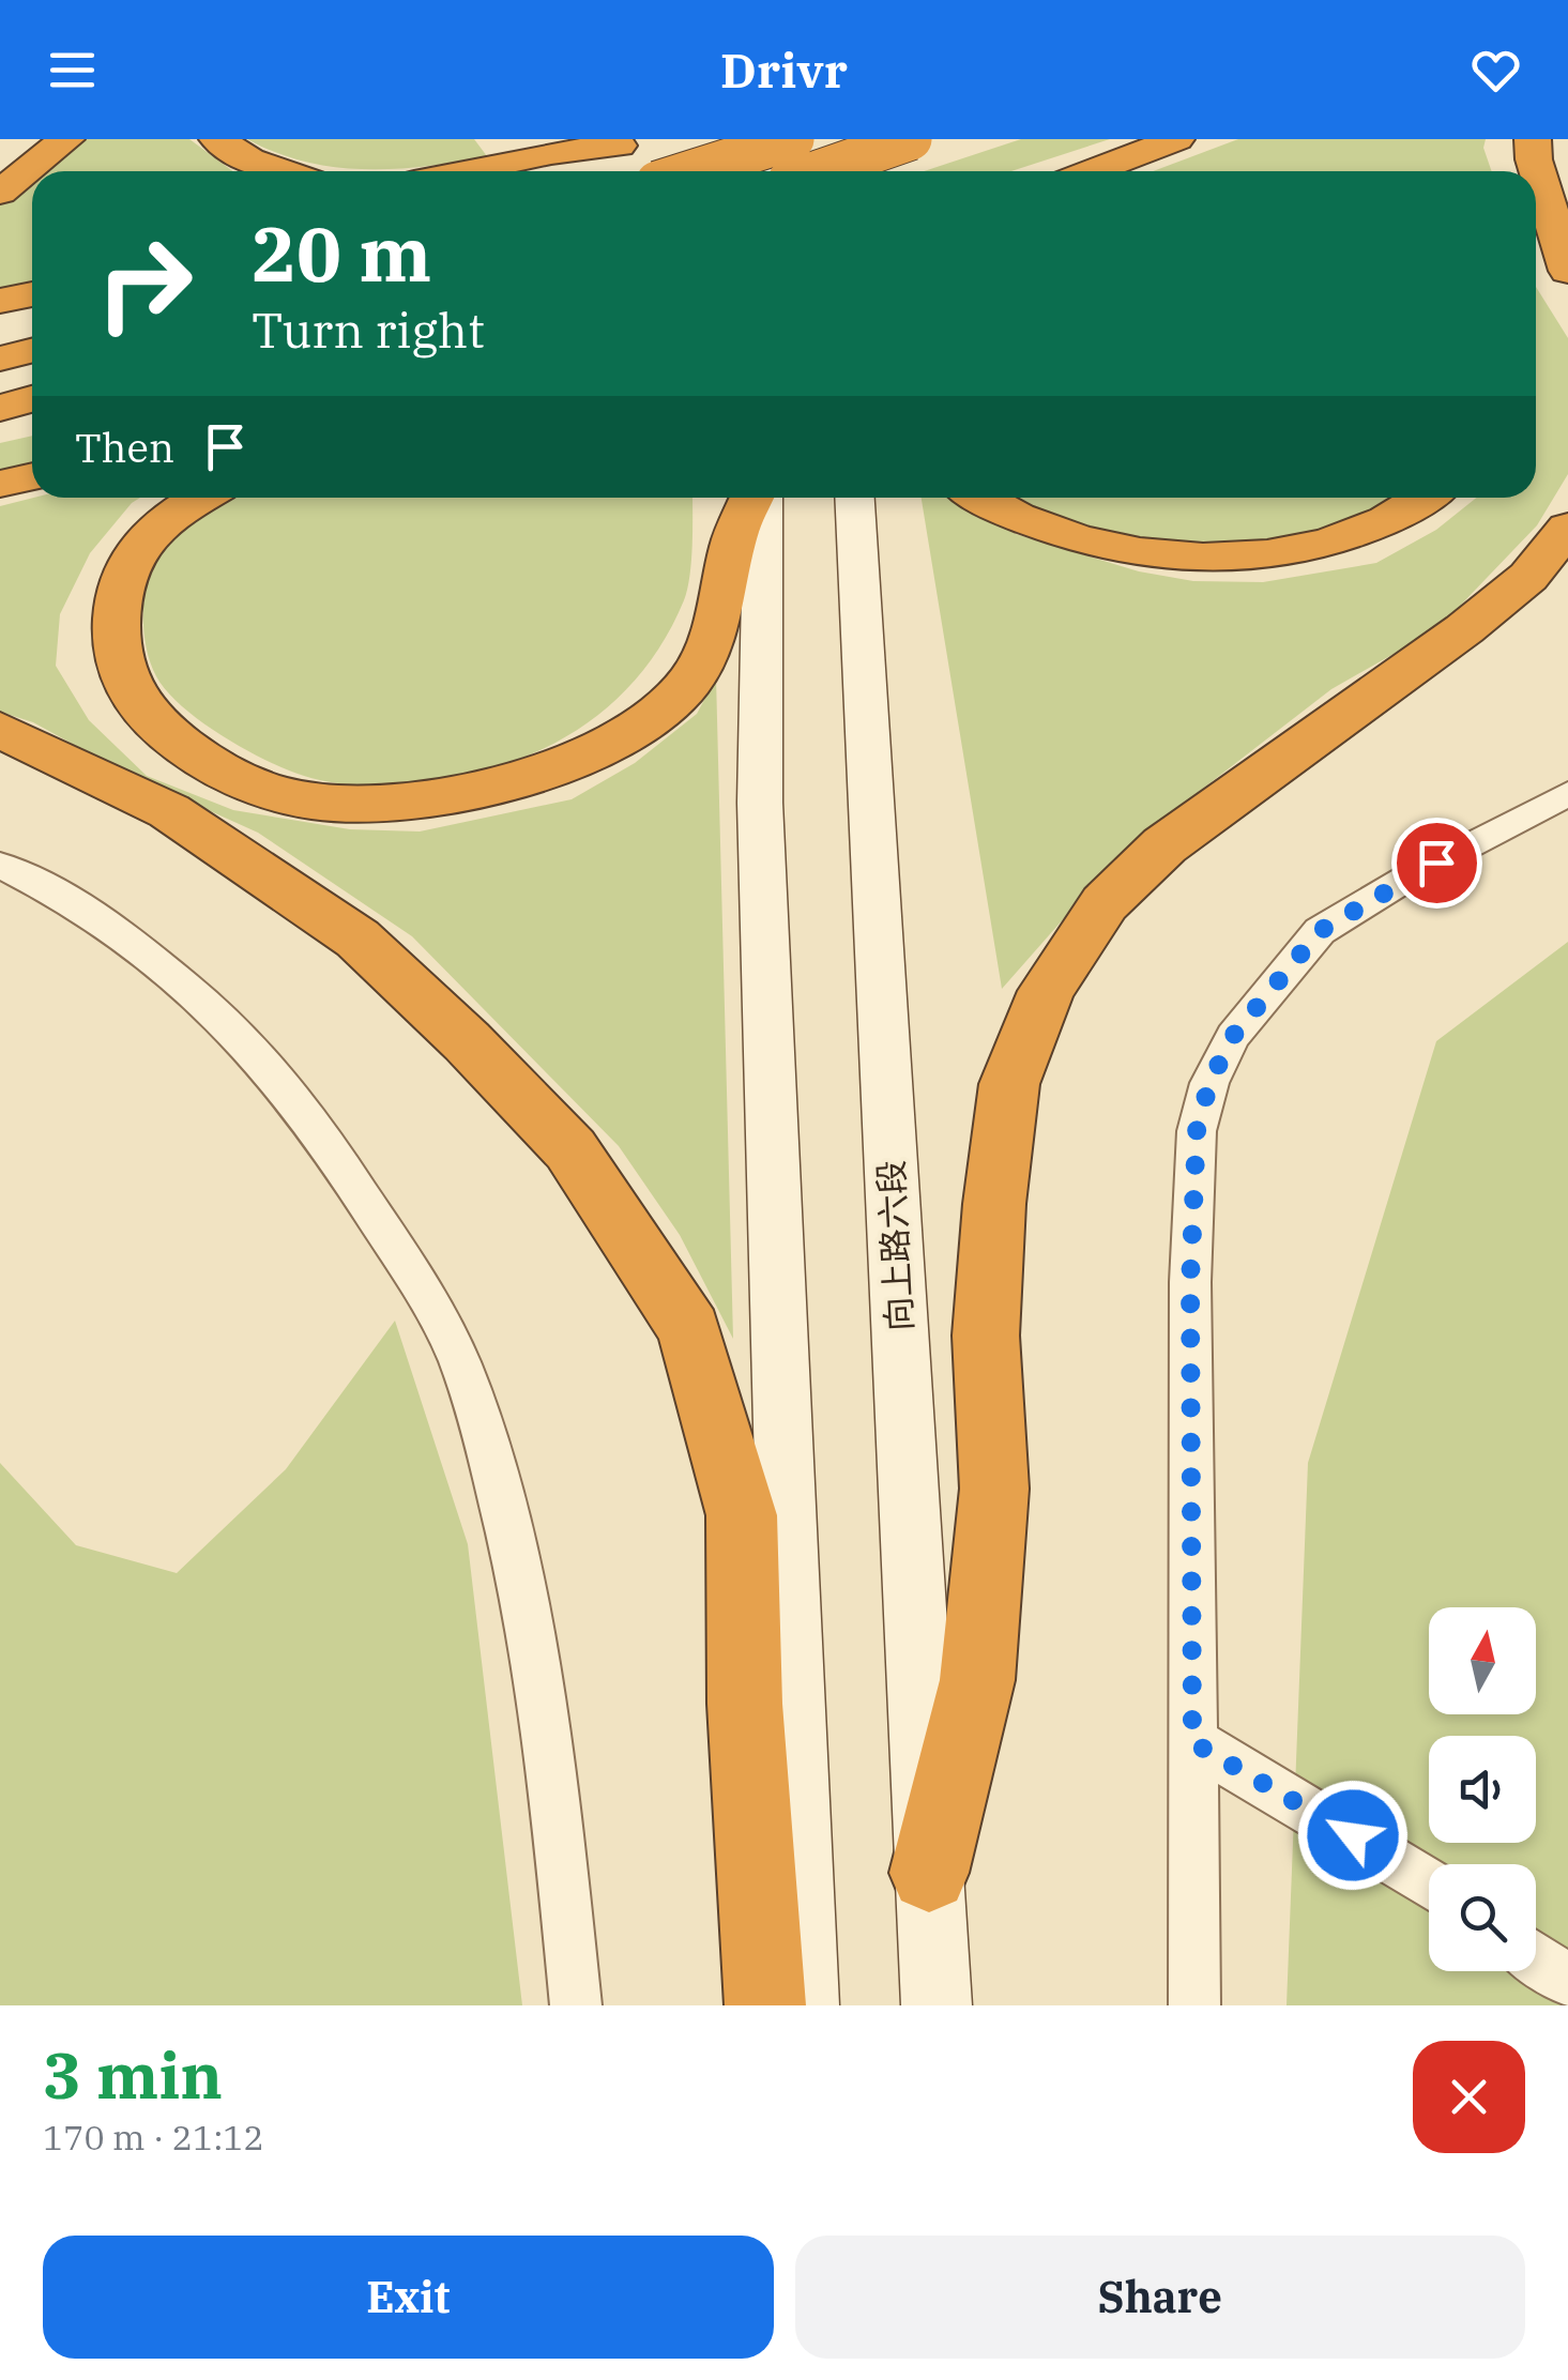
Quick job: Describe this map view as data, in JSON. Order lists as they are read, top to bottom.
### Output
{
  "streets": {
    "main road": ["向上路六段"]
  },
  "north": "top",
  "page": {
    "header": "Drivr",
    "turn": ["20 m", "Turn right"],
    "then": "Then",
    "heading": ["3 min", "170 m · 21:12"],
    "buttons": ["Exit", "Share"]
  }
}
